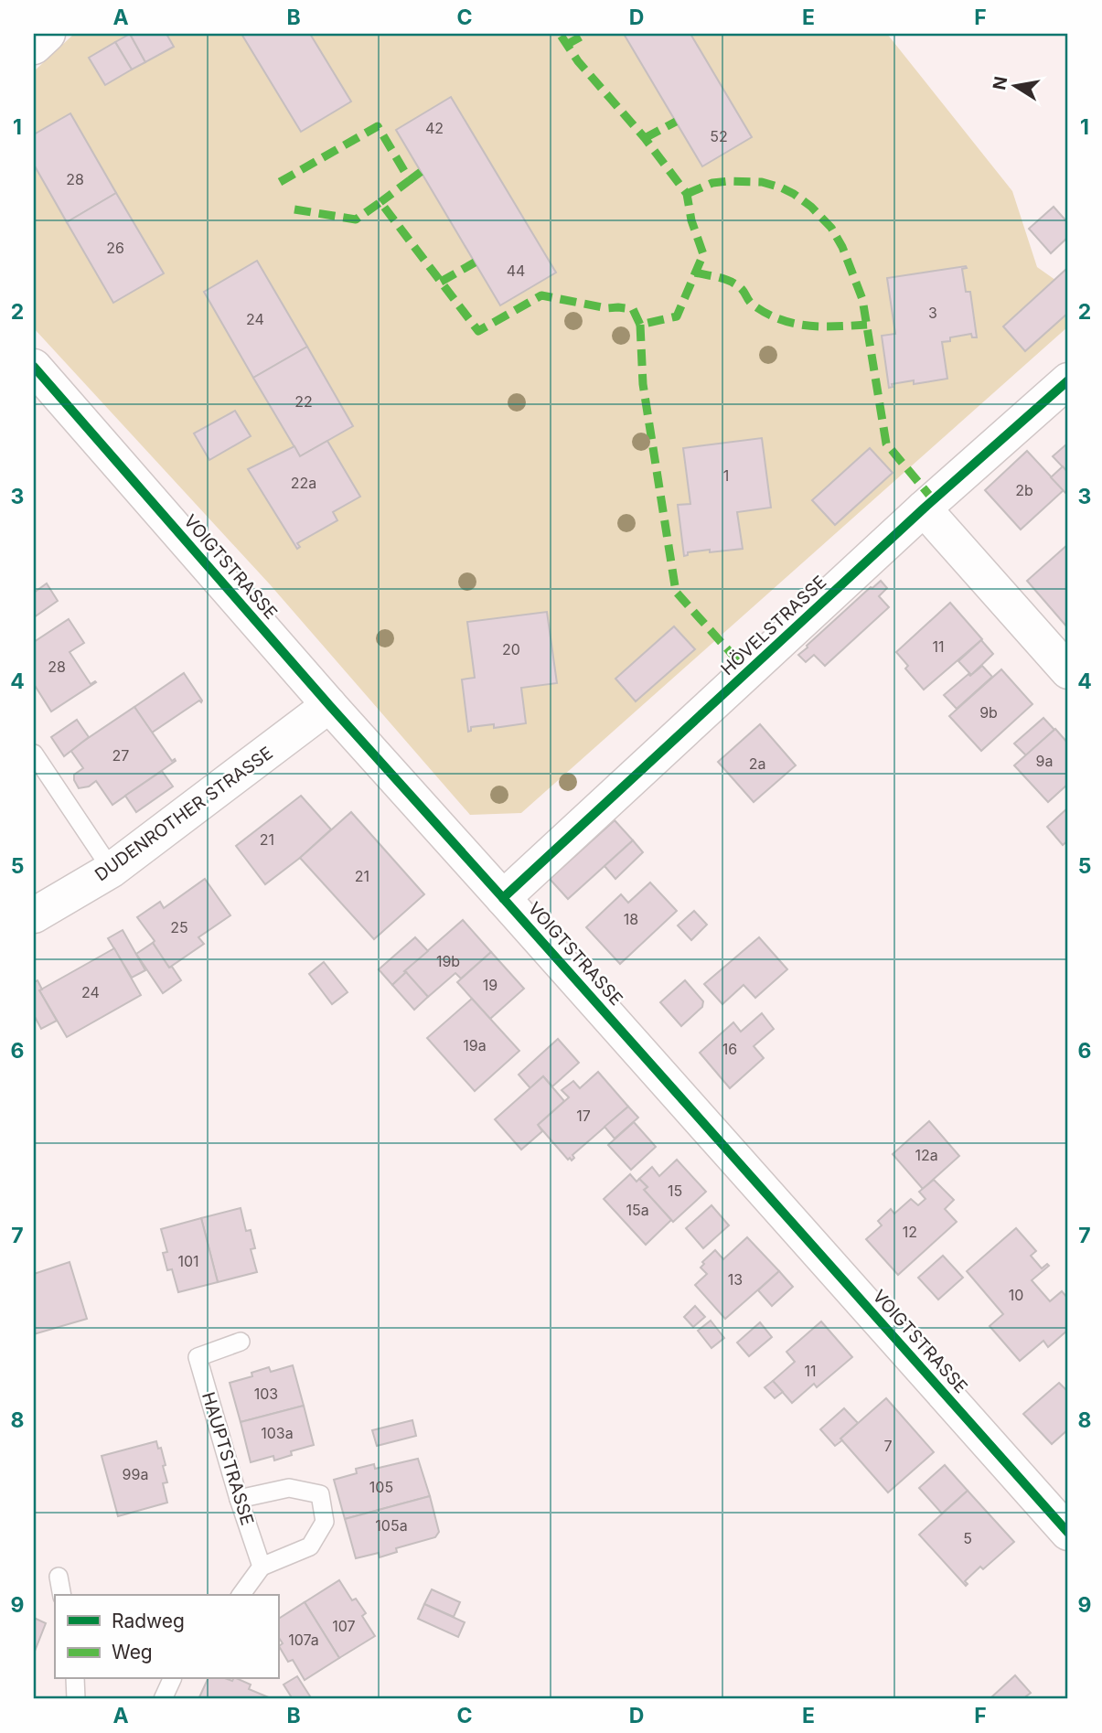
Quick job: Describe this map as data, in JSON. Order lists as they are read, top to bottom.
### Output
{
  "streets": {
    "street": ["VOIGTSTRASSE", "HÖVELSTRASSE", "DUDENROTHER STRASSE"],
    "lane": ["HAUPTSTRASSE"]
  },
  "crossings": [
    ["VOIGTSTRASSE", "HÖVELSTRASSE"],
    ["VOIGTSTRASSE", "DUDENROTHER STRASSE"]
  ],
  "house_numbers": [
    "42",
    "52",
    "28",
    "26",
    "44",
    "3",
    "24",
    "22",
    "1",
    "22a",
    "2b",
    "11",
    "20",
    "28",
    "9b",
    "27",
    "9a",
    "2a",
    "21",
    "21",
    "18",
    "25",
    "19b",
    "19",
    "24",
    "19a",
    "16",
    "17",
    "12a",
    "15",
    "15a",
    "12",
    "101",
    "13",
    "10",
    "11",
    "103",
    "103a",
    "7",
    "99a",
    "105",
    "105a",
    "5",
    "107",
    "107a"
  ],
  "legend": ["Radweg", "Weg"],
  "north": "left",
  "grid": {
    "columns": [
      "A",
      "B",
      "C",
      "D",
      "E",
      "F"
    ],
    "rows": [
      "1",
      "2",
      "3",
      "4",
      "5",
      "6",
      "7",
      "8",
      "9"
    ]
  }
}
